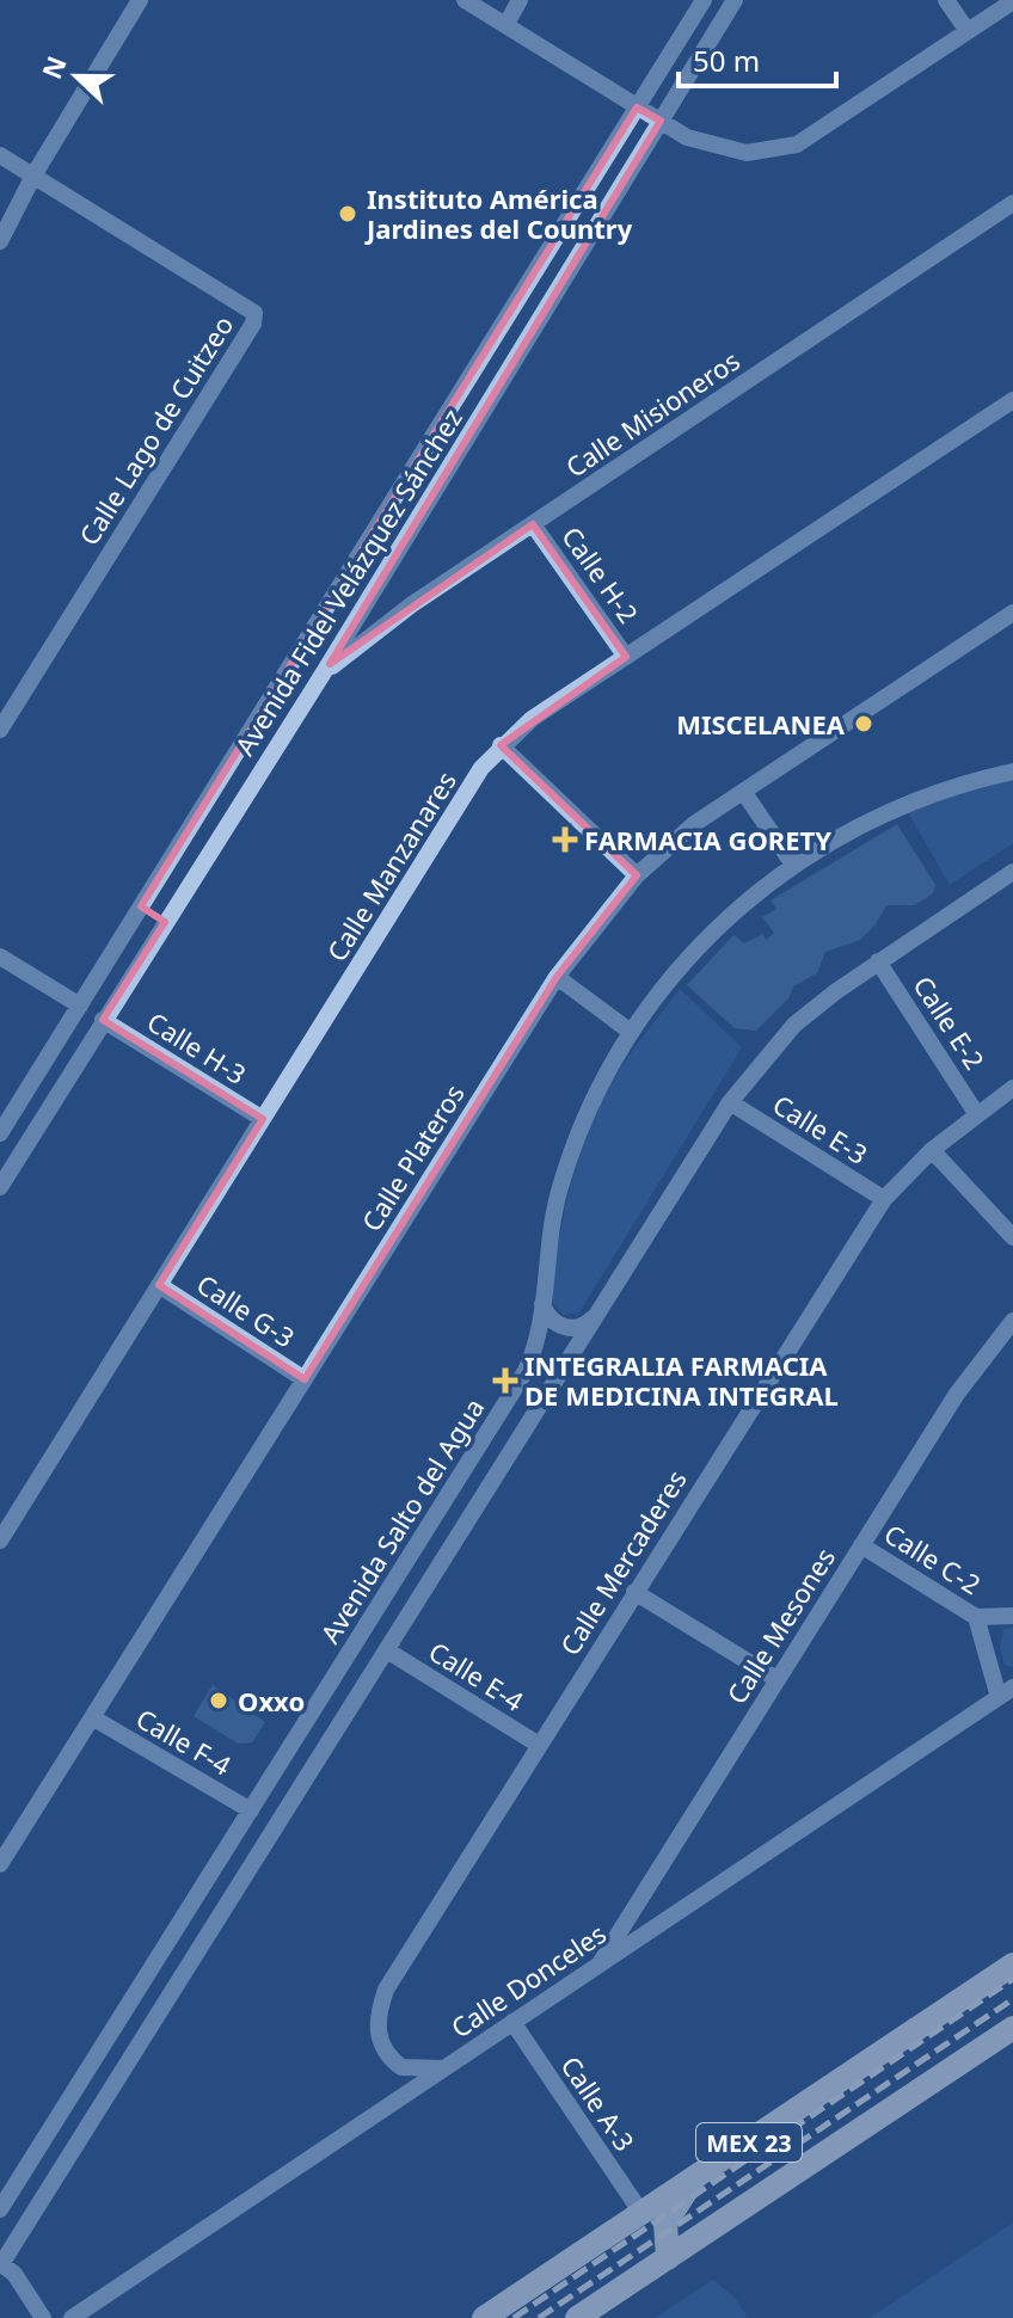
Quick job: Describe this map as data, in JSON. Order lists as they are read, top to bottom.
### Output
{
  "streets": {
    "main road": ["MEX 23"],
    "street": [
      "Calle Misioneros",
      "Calle Lago de Cuitzeo",
      "Calle H-2",
      "Avenida Fidel Velázquez Sánchez",
      "Calle Manzanares",
      "Calle E-2",
      "Calle H-3",
      "Calle E-3",
      "Calle Plateros",
      "Calle G-3",
      "Avenida Salto del Agua",
      "Calle C-2",
      "Calle Mercaderes",
      "Calle Mesones",
      "Calle E-4",
      "Calle F-4",
      "Calle Donceles",
      "Calle A-3"
    ]
  },
  "crossings": [
    ["Calle Misioneros", "Calle H-2"],
    ["Calle Misioneros", "Avenida Fidel Velázquez Sánchez"],
    ["Calle H-2", "Calle Manzanares"],
    ["Avenida Fidel Velázquez Sánchez", "Calle H-3"],
    ["Calle Manzanares", "Calle H-3"],
    ["Calle Manzanares", "Calle G-3"],
    ["Calle E-2", "Calle Mercaderes"],
    ["Calle E-3", "Calle Mercaderes"],
    ["Calle Plateros", "Calle G-3"],
    ["Calle Plateros", "Calle F-4"],
    ["Avenida Salto del Agua", "Calle F-4"],
    ["Calle C-2", "Calle Mesones"],
    ["Calle C-2", "Calle Donceles"],
    ["Calle Mercaderes", "Calle E-4"],
    ["Calle Mercaderes", "Calle Donceles"],
    ["Calle Mesones", "Calle Donceles"],
    ["Calle Donceles", "Calle A-3"],
    ["Calle A-3", "MEX 23"]
  ],
  "places": {
    "other": ["Instituto América Jardines del Country", "MISCELANEA", "Oxxo"],
    "health": ["FARMACIA GORETY", "INTEGRALIA FARMACIA DE MEDICINA INTEGRAL"]
  },
  "scale_bar": "50 m",
  "north": "left"
}
